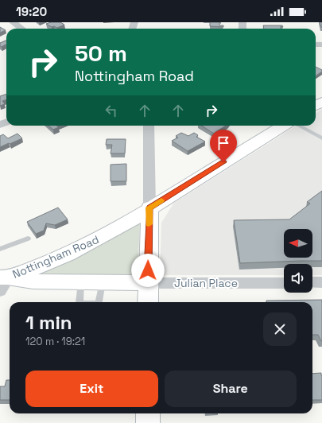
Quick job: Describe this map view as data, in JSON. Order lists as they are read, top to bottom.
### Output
{
  "streets": {
    "street": ["Nottingham Road", "Julian Place"]
  },
  "crossings": [
    ["Nottingham Road", "Julian Place"]
  ],
  "north": "left",
  "page": {
    "status": "19:20",
    "turn": ["50 m", "Nottingham Road"],
    "heading": ["1 min", "120 m · 19:21"],
    "buttons": ["Exit", "Share"]
  }
}
